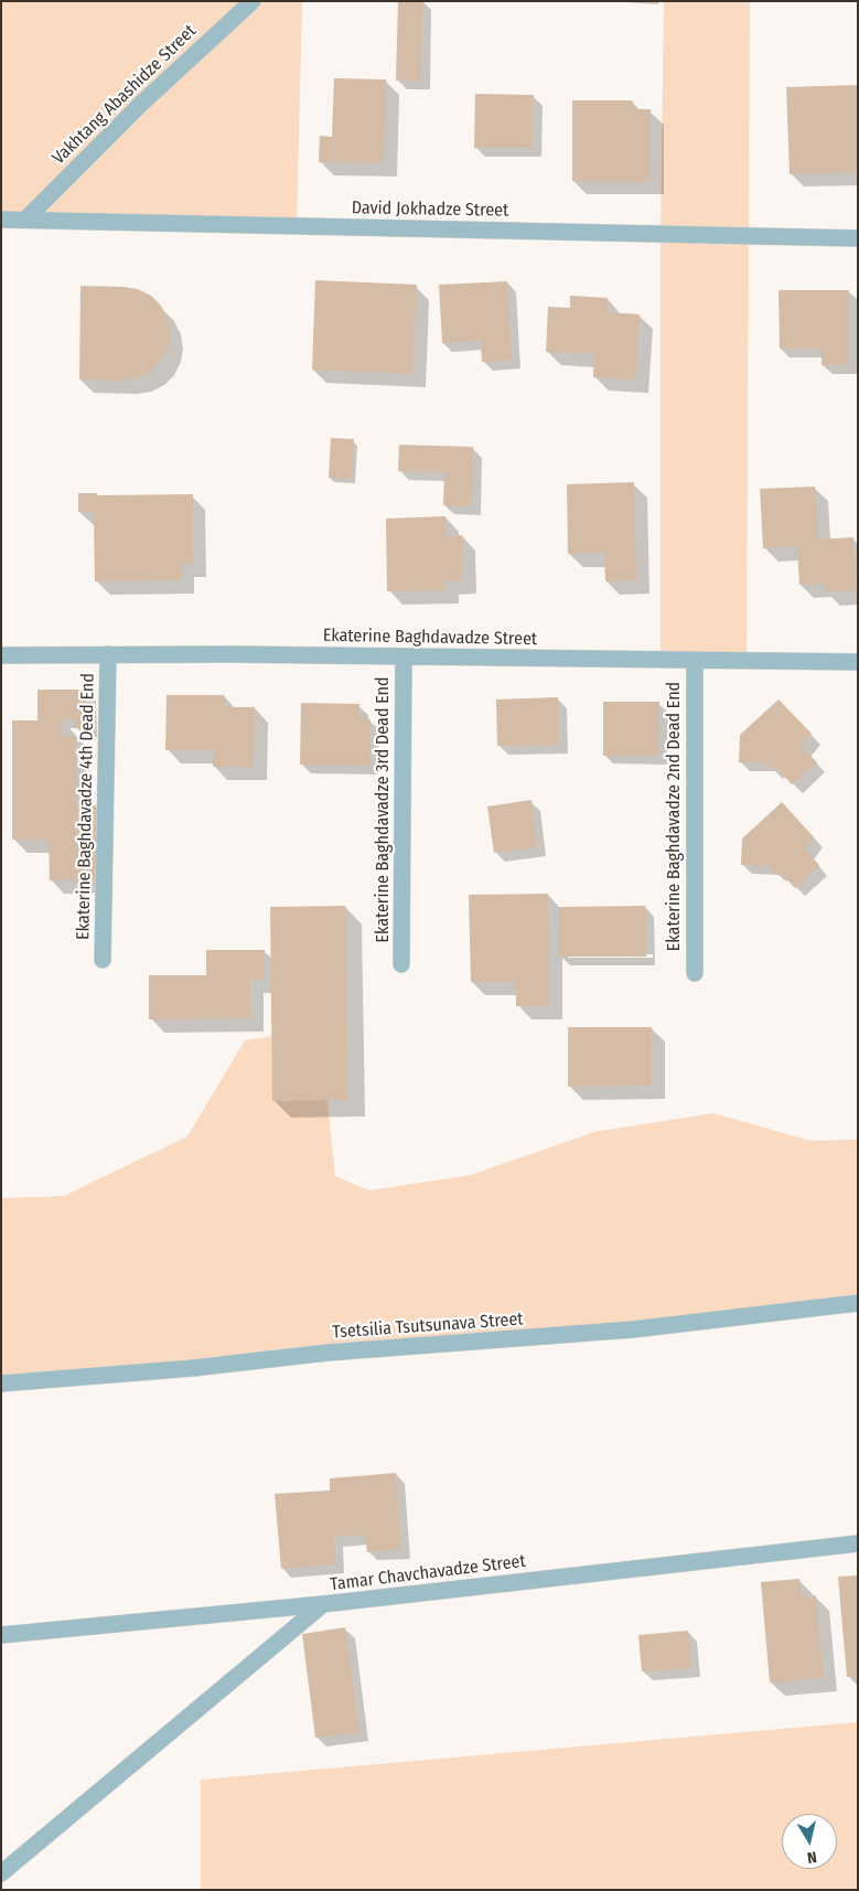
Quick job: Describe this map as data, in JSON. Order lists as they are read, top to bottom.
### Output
{
  "streets": {
    "street": [
      "Vakhtang Abashidze Street",
      "David Jokhadze Street",
      "Ekaterine Baghdavadze Street",
      "Ekaterine Baghdavadze 4th Dead End",
      "Ekaterine Baghdavadze 3rd Dead End",
      "Ekaterine Baghdavadze 2nd Dead End",
      "Tsetsilia Tsutsunava Street",
      "Tamar Chavchavadze Street"
    ]
  },
  "crossings": [
    ["Vakhtang Abashidze Street", "David Jokhadze Street"],
    ["Ekaterine Baghdavadze Street", "Ekaterine Baghdavadze 4th Dead End"],
    ["Ekaterine Baghdavadze Street", "Ekaterine Baghdavadze 3rd Dead End"],
    ["Ekaterine Baghdavadze Street", "Ekaterine Baghdavadze 2nd Dead End"]
  ],
  "north": "bottom"
}
